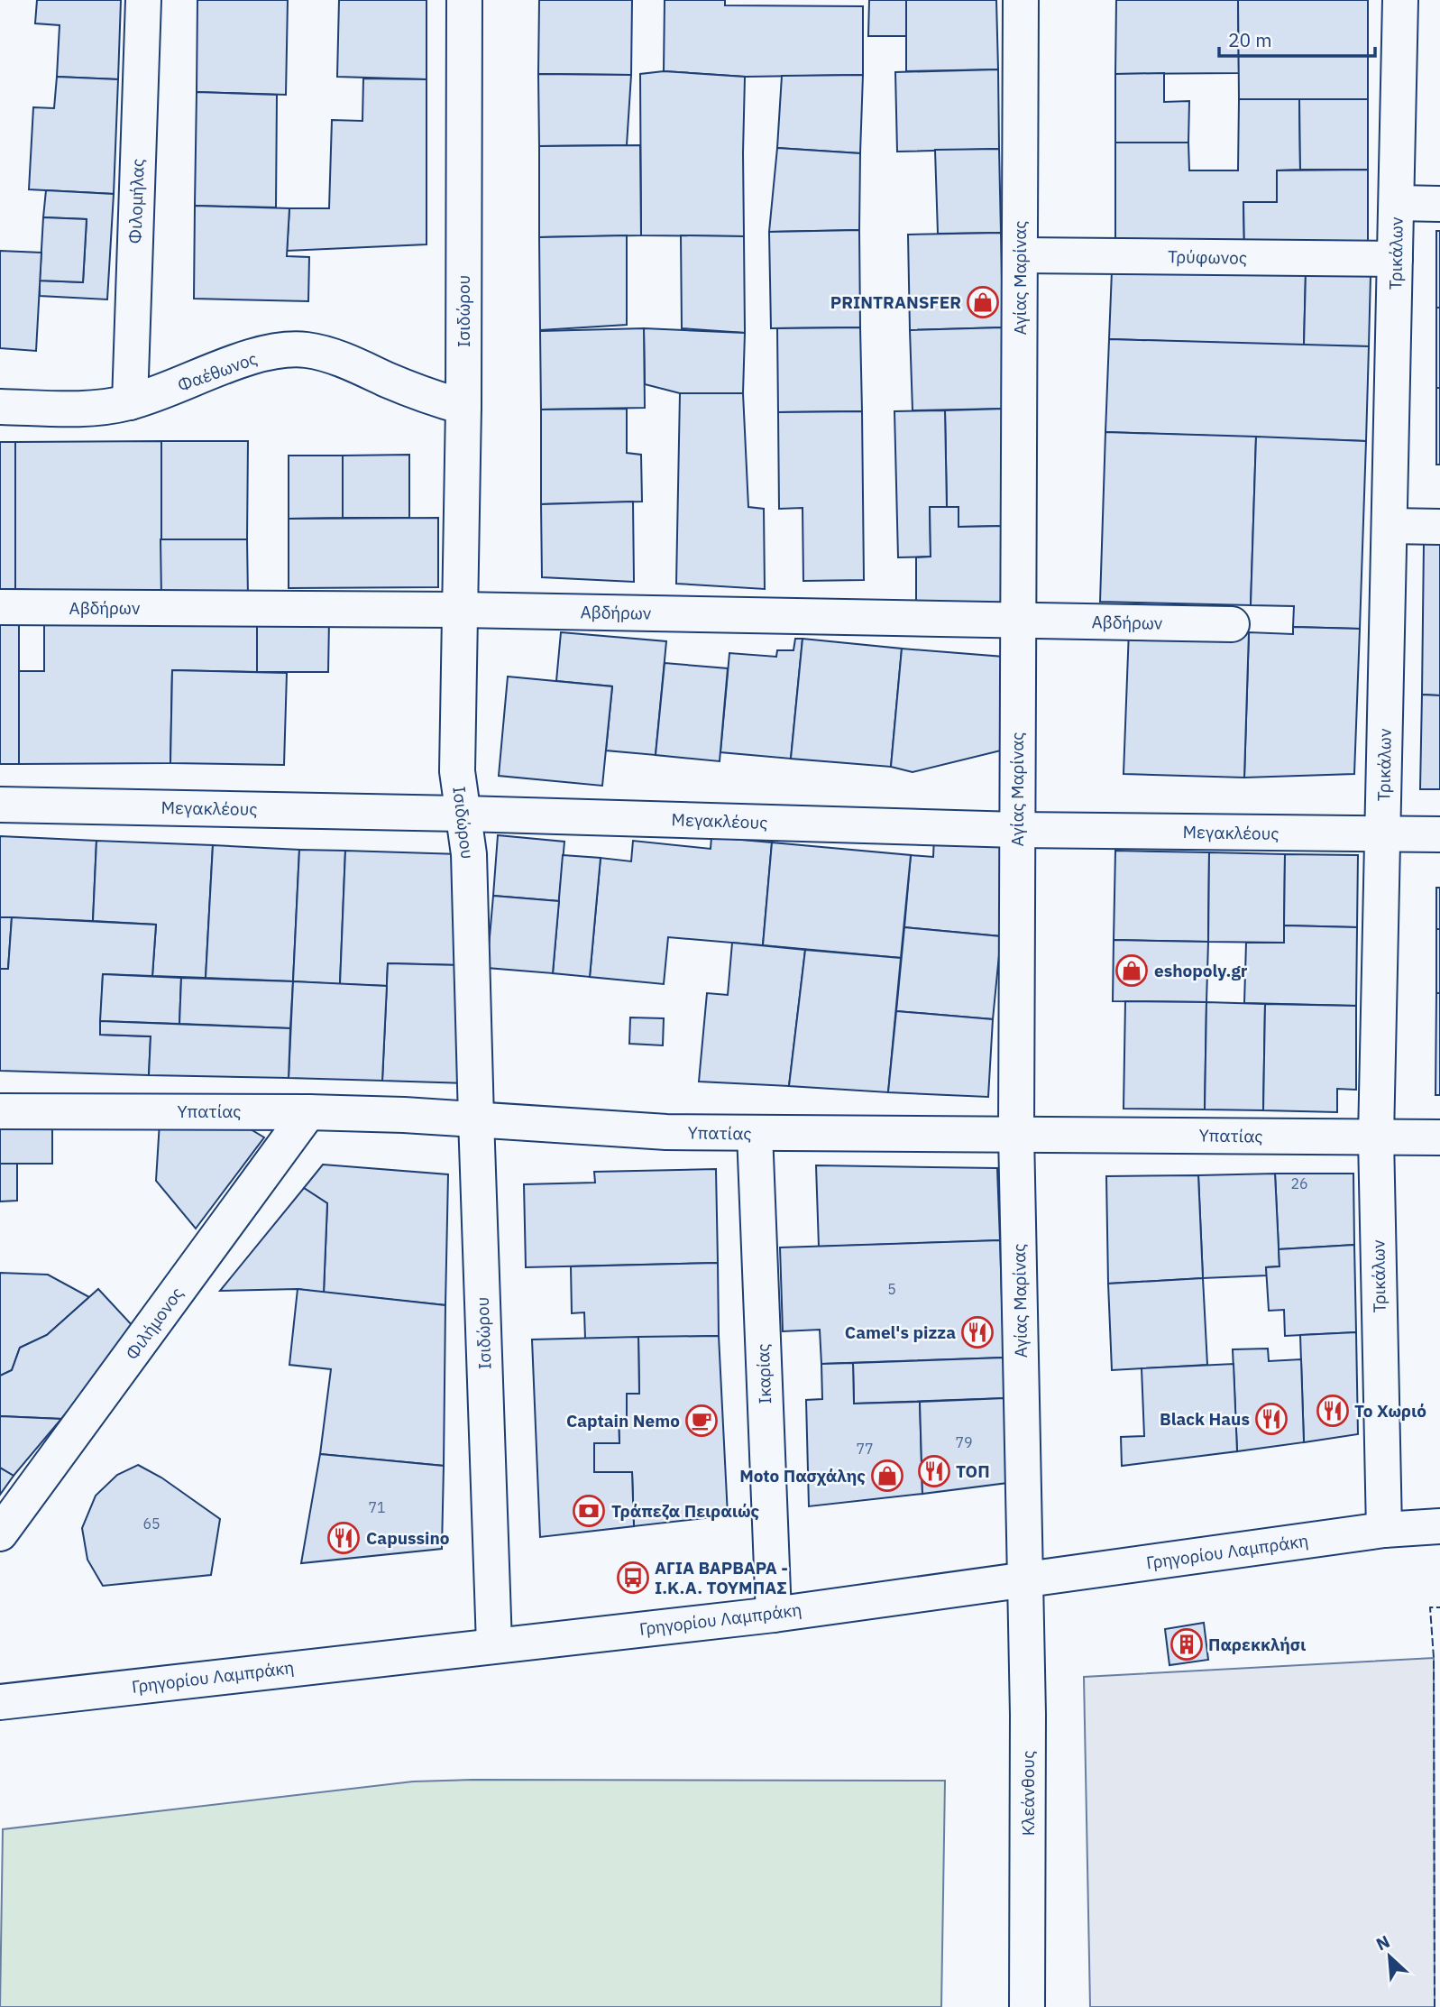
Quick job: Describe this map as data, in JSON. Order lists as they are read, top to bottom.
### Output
{
  "streets": {
    "street": [
      "Φιλομήλας",
      "Τρικάλων",
      "Τρύφωνος",
      "Αγίας Μαρίνας",
      "Ισιδώρου",
      "Φαέθωνος",
      "Αβδήρων",
      "Μεγακλέους",
      "Υπατίας",
      "Φιλήμονος",
      "Ικαρίας",
      "Γρηγορίου Λαμπράκη",
      "Κλεάνθους"
    ]
  },
  "crossings": [
    ["Φιλομήλας", "Φαέθωνος"],
    ["Τρικάλων", "Τρύφωνος"],
    ["Τρικάλων", "Μεγακλέους"],
    ["Τρικάλων", "Υπατίας"],
    ["Τρικάλων", "Γρηγορίου Λαμπράκη"],
    ["Τρύφωνος", "Αγίας Μαρίνας"],
    ["Αγίας Μαρίνας", "Αβδήρων"],
    ["Αγίας Μαρίνας", "Μεγακλέους"],
    ["Αγίας Μαρίνας", "Υπατίας"],
    ["Αγίας Μαρίνας", "Γρηγορίου Λαμπράκη"],
    ["Αγίας Μαρίνας", "Κλεάνθους"],
    ["Ισιδώρου", "Φαέθωνος"],
    ["Ισιδώρου", "Αβδήρων"],
    ["Ισιδώρου", "Μεγακλέους"],
    ["Ισιδώρου", "Υπατίας"],
    ["Ισιδώρου", "Γρηγορίου Λαμπράκη"],
    ["Υπατίας", "Φιλήμονος"],
    ["Υπατίας", "Ικαρίας"],
    ["Ικαρίας", "Γρηγορίου Λαμπράκη"],
    ["Γρηγορίου Λαμπράκη", "Κλεάνθους"]
  ],
  "places": {
    "shop": ["PRINTRANSFER", "eshopoly.gr", "Moto Πασχάλης"],
    "restaurant": [
      "Camel's pizza",
      "Το Χωριό",
      "Black Haus",
      "ΤΟΠ",
      "Capussino"
    ],
    "cafe": ["Captain Nemo"],
    "bank": ["Τράπεζα Πειραιώς"],
    "bus stop": ["ΑΓΙΑ ΒΑΡΒΑΡΑ - Ι.Κ.Α. ΤΟΥΜΠΑΣ"],
    "building": ["Παρεκκλήσι"]
  },
  "house_numbers": [
    "26",
    "5",
    "79",
    "77",
    "71",
    "65"
  ],
  "scale_bar": "20 m",
  "north": "top left"
}
